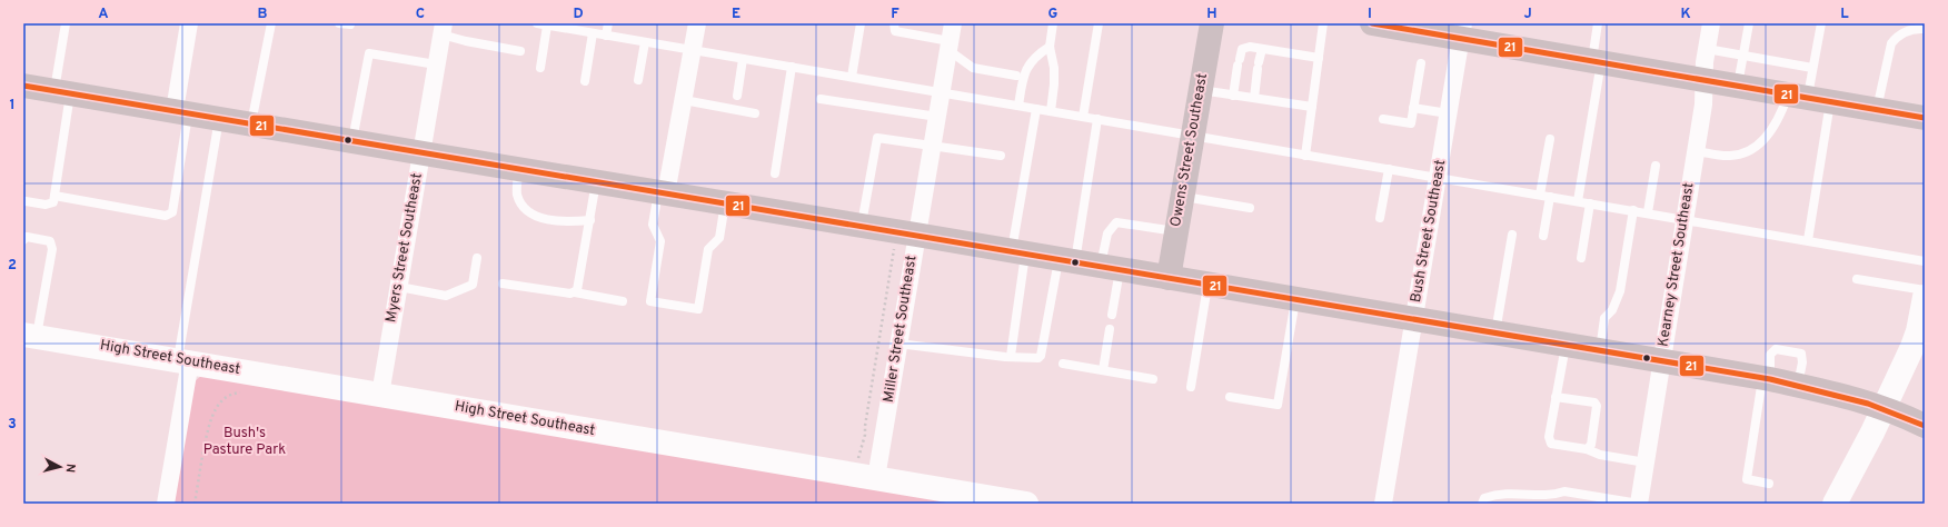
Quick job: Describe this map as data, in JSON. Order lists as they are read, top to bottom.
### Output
{
  "streets": {
    "main road": ["Owens Street Southeast"],
    "street": [
      "Bush Street Southeast",
      "Myers Street Southeast",
      "Kearney Street Southeast",
      "Miller Street Southeast",
      "High Street Southeast"
    ]
  },
  "crossings": [
    ["Myers Street Southeast", "High Street Southeast"],
    ["Miller Street Southeast", "High Street Southeast"]
  ],
  "parks": ["Bush's Pasture Park"],
  "lines": ["transit line 21"],
  "north": "right",
  "grid": {
    "columns": [
      "A",
      "B",
      "C",
      "D",
      "E",
      "F",
      "G",
      "H",
      "I",
      "J",
      "K",
      "L"
    ],
    "rows": ["1", "2", "3"]
  }
}
